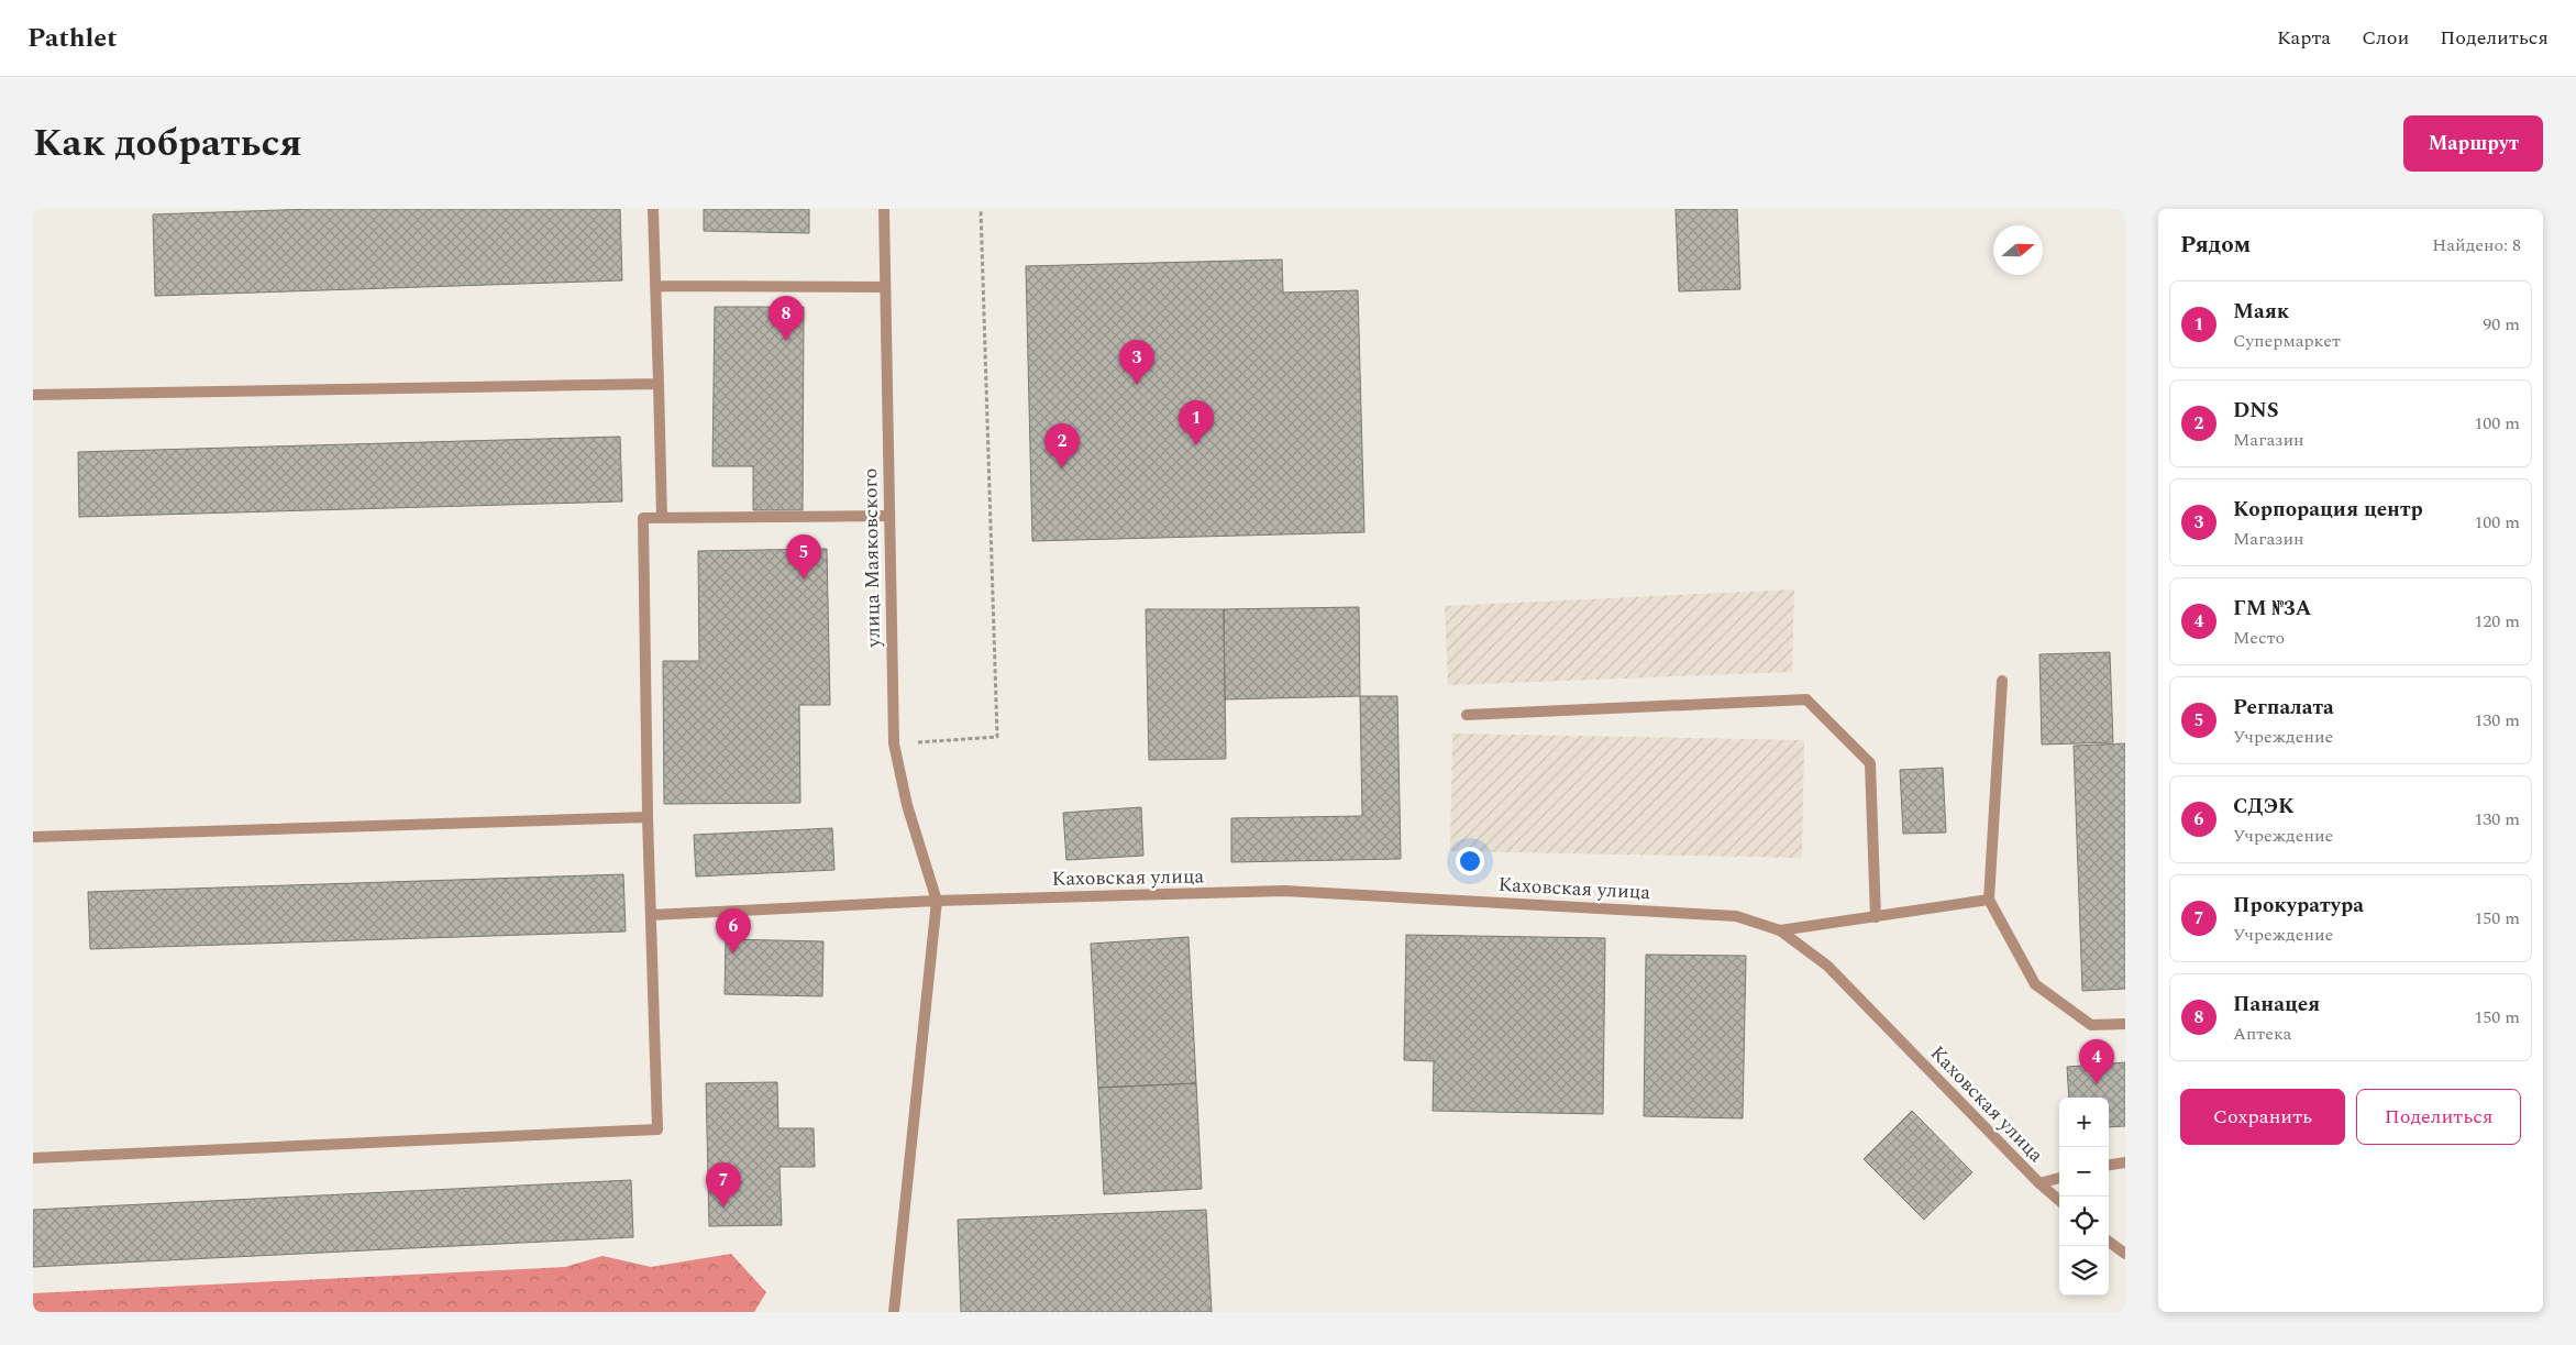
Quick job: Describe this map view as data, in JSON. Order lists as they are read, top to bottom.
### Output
{
  "streets": {
    "street": ["улица Маяковского", "Каховская улица"]
  },
  "crossings": [
    ["улица Маяковского", "Каховская улица"]
  ],
  "north": "right",
  "page": {
    "header": "Pathlet",
    "nav": ["Карта", "Слои", "Поделиться"],
    "title": "Как добраться",
    "buttons": [
      "Маршрут",
      ["Сохранить", "Поделиться"]
    ],
    "heading": ["Рядом", "Найдено: 8"],
    "list": [
      {
        "mark": "1",
        "name": "Маяк",
        "note": "Супермаркет",
        "value": "90 m"
      },
      {
        "mark": "2",
        "name": "DNS",
        "note": "Магазин",
        "value": "100 m"
      },
      {
        "mark": "3",
        "name": "Корпорация центр",
        "note": "Магазин",
        "value": "100 m"
      },
      {
        "mark": "4",
        "name": "ГМ №3А",
        "note": "Место",
        "value": "120 m"
      },
      {
        "mark": "5",
        "name": "Регпалата",
        "note": "Учреждение",
        "value": "130 m"
      },
      {
        "mark": "6",
        "name": "СДЭК",
        "note": "Учреждение",
        "value": "130 m"
      },
      {
        "mark": "7",
        "name": "Прокуратура",
        "note": "Учреждение",
        "value": "150 m"
      },
      {
        "mark": "8",
        "name": "Панацея",
        "note": "Аптека",
        "value": "150 m"
      }
    ],
    "pins": [
      "8",
      "3",
      "1",
      "2",
      "5",
      "6",
      "4",
      "7"
    ],
    "map_buttons": ["+", "−"]
  }
}
